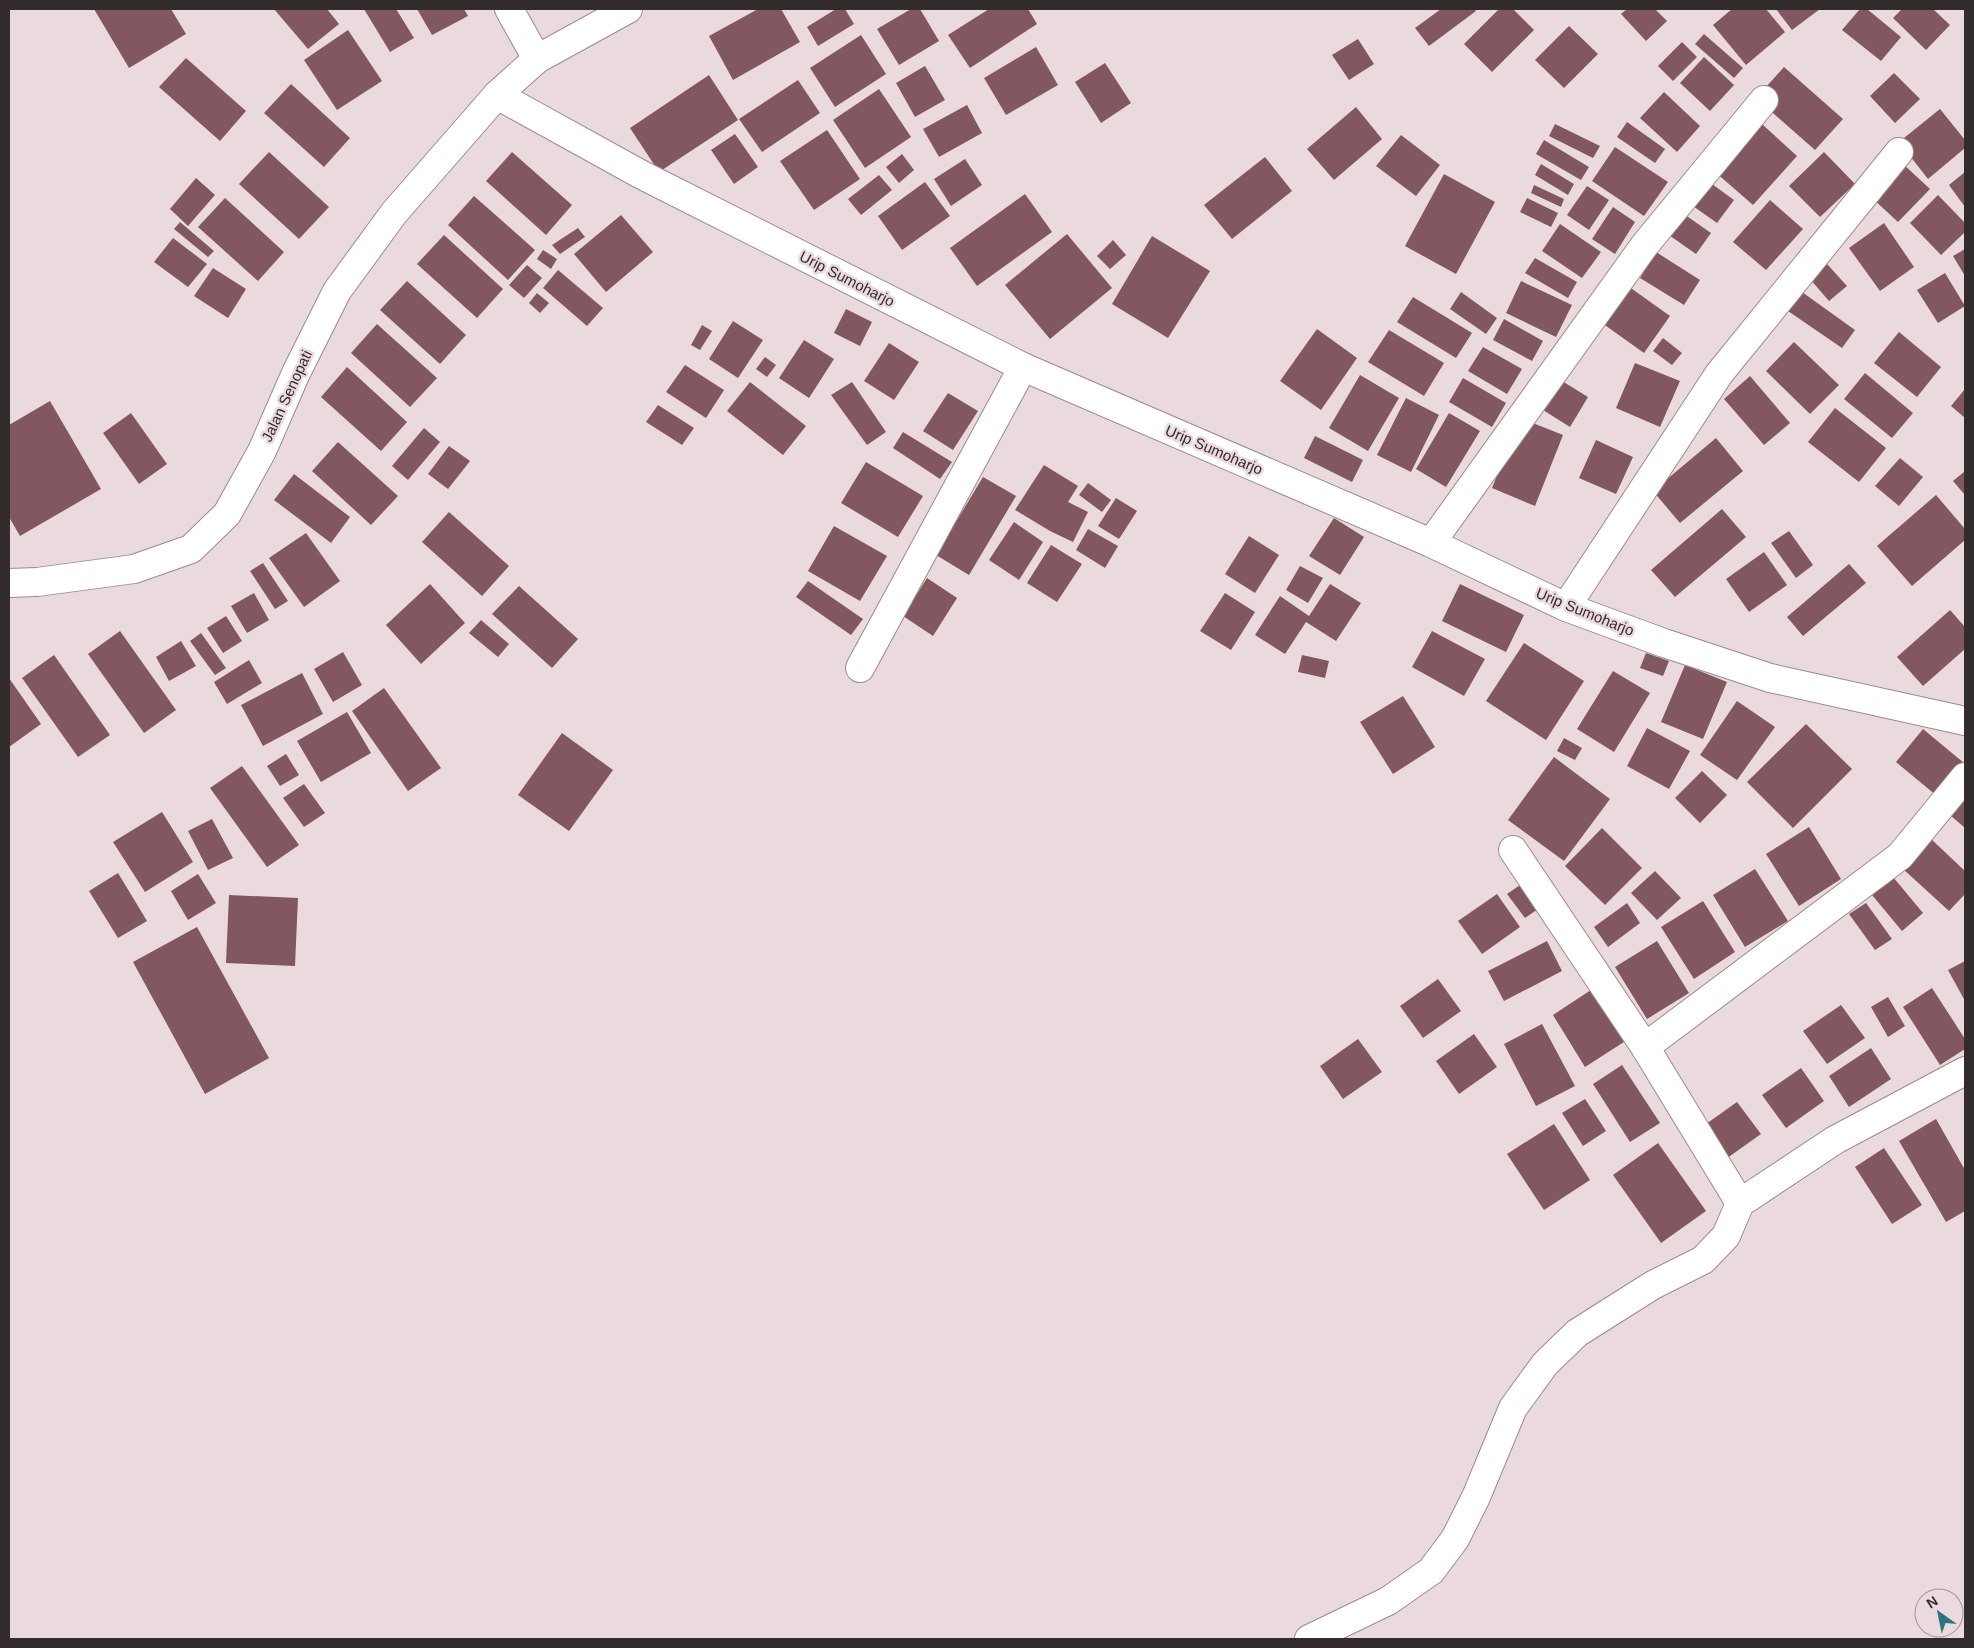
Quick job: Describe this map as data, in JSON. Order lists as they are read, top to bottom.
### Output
{
  "streets": {
    "street": ["Urip Sumoharjo", "Jalan Senopati"]
  },
  "crossings": [
    ["Urip Sumoharjo", "Jalan Senopati"]
  ],
  "north": "top left"
}
